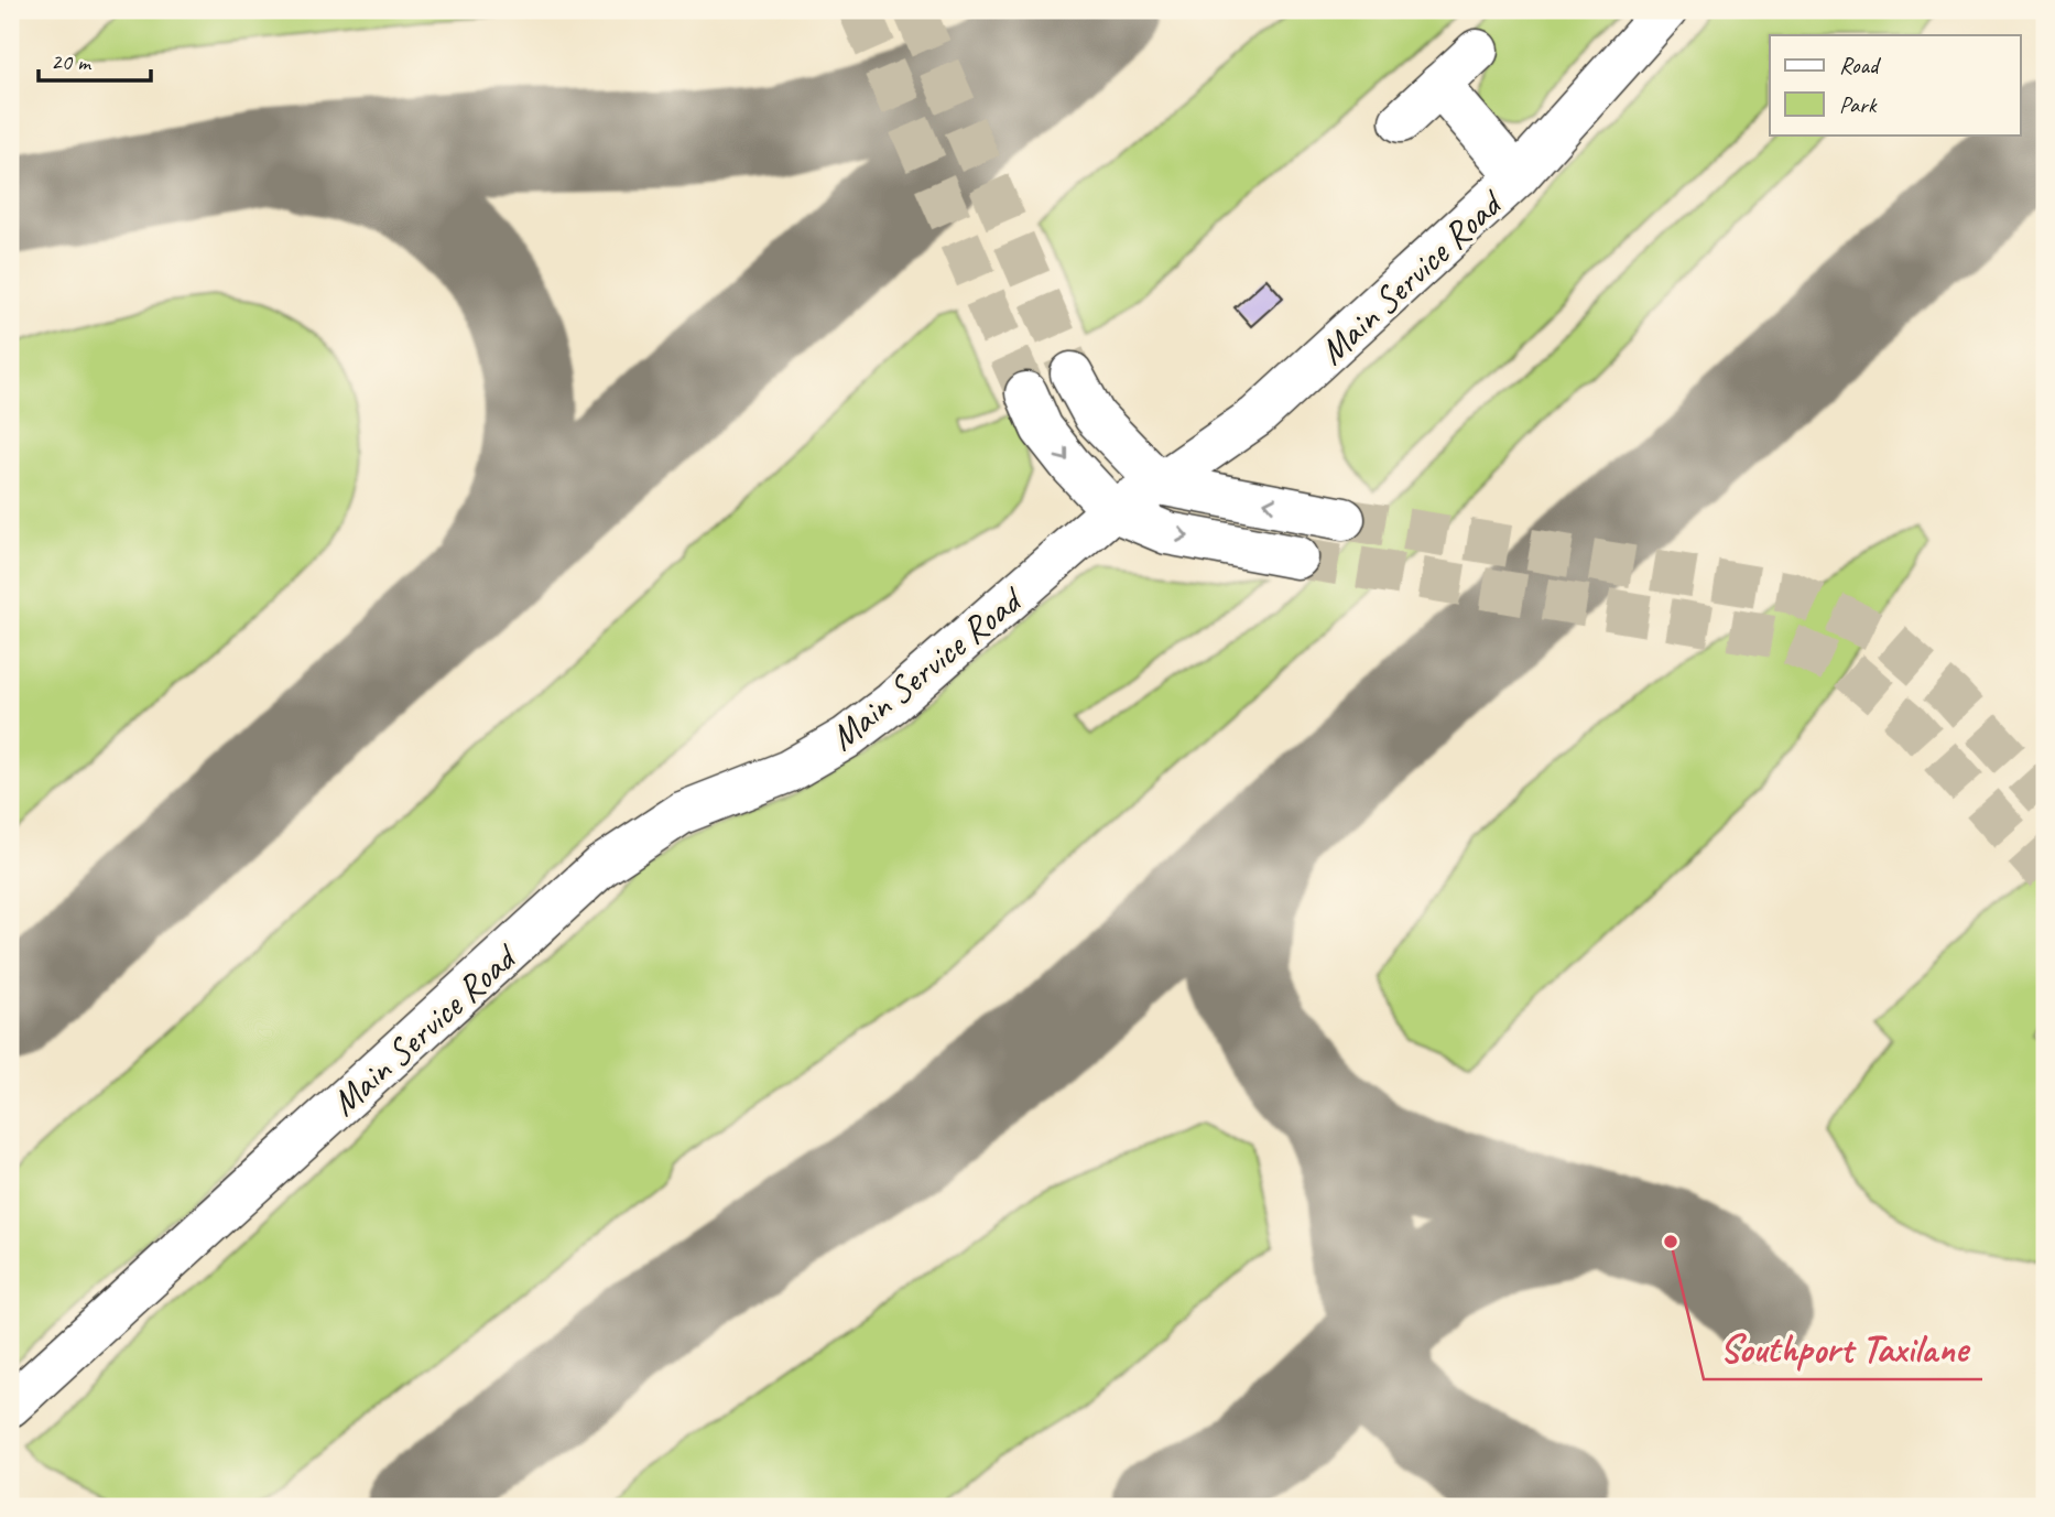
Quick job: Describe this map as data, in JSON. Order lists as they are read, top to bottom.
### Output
{
  "streets": {
    "lane": ["Main Service Road"]
  },
  "places": ["Southport Taxilane"],
  "legend": ["Road", "Park"],
  "scale_bar": "20 m"
}
